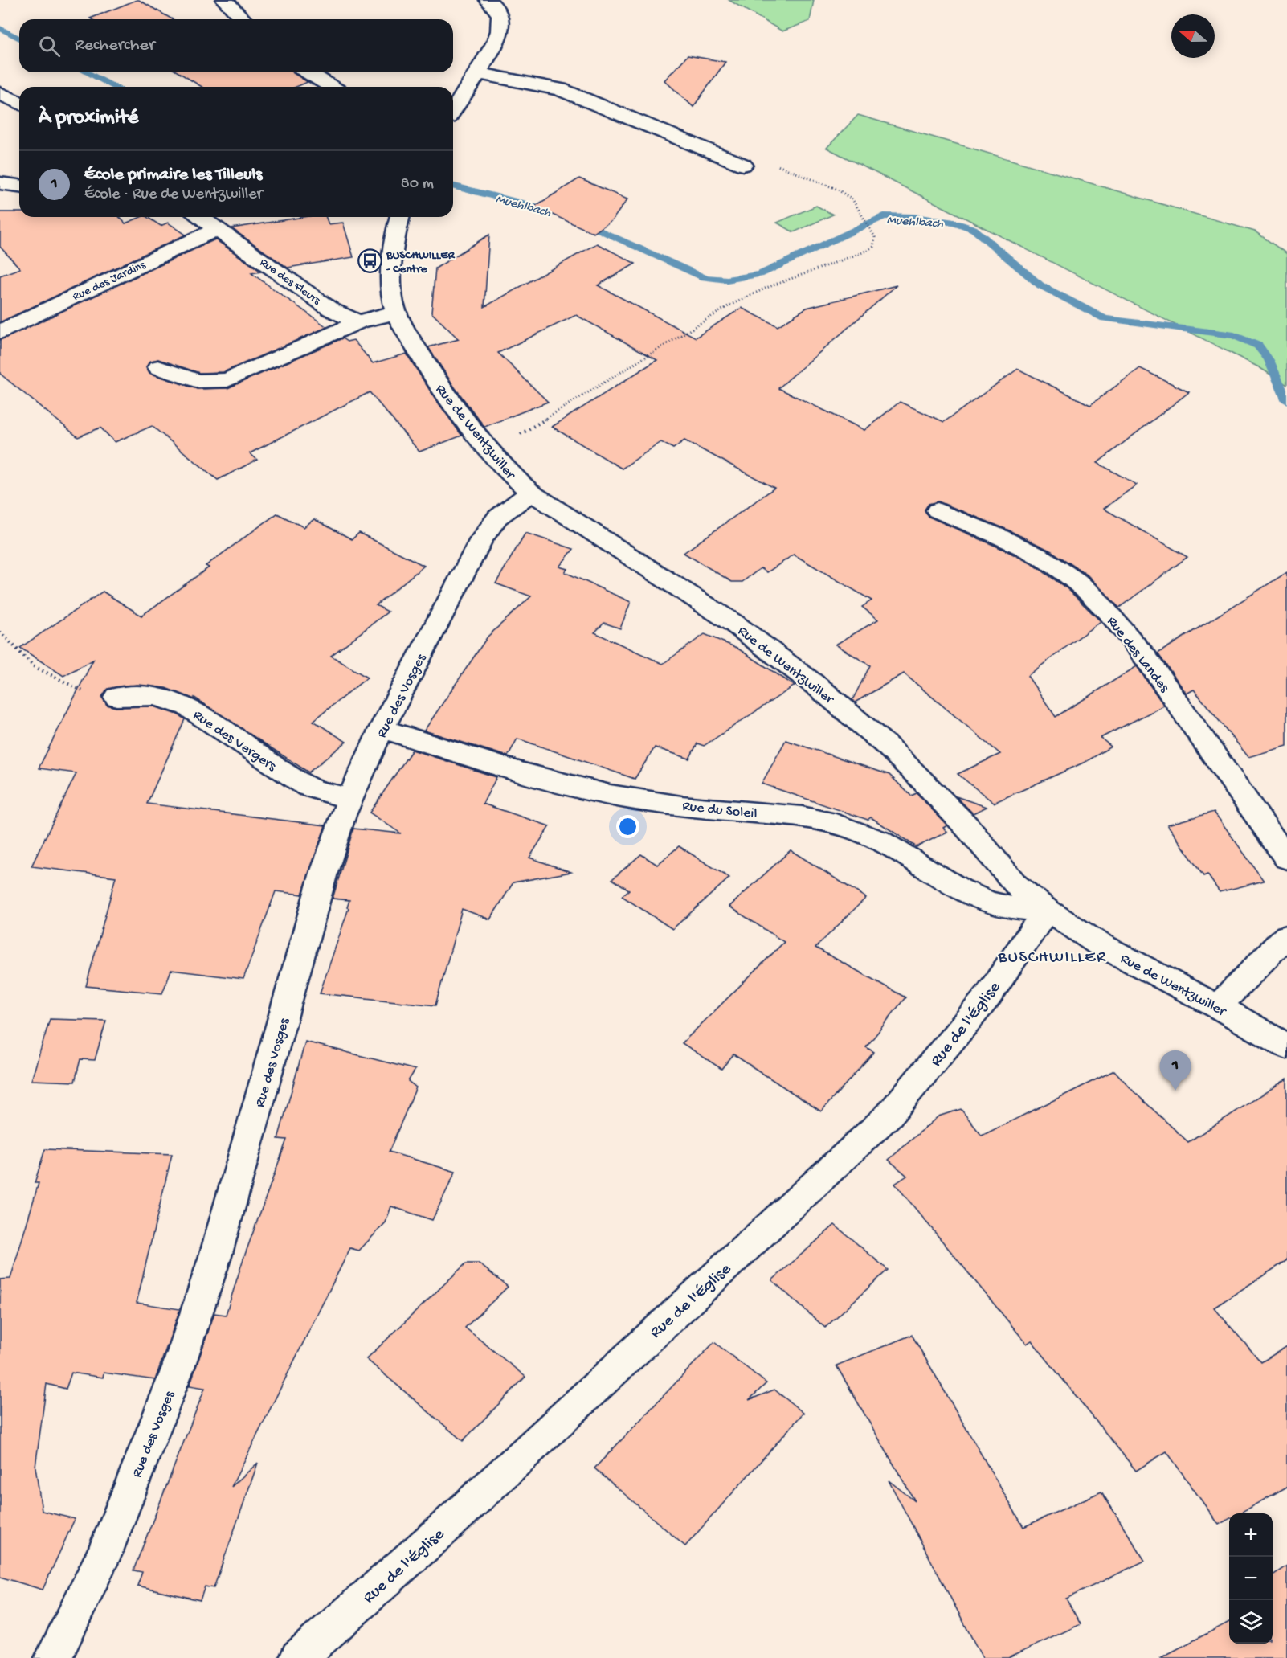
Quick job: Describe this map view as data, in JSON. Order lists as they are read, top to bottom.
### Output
{
  "streets": {
    "street": [
      "Rue des Jardins",
      "Rue des Fleurs",
      "Rue de Wentzwiller",
      "Rue des Landes",
      "Rue des Vosges",
      "Rue des Vergers",
      "Rue du Soleil",
      "Rue de l'Église"
    ]
  },
  "crossings": [
    ["Rue des Jardins", "Rue des Fleurs"],
    ["Rue de Wentzwiller", "Rue des Vosges"],
    ["Rue de Wentzwiller", "Rue du Soleil"],
    ["Rue de Wentzwiller", "Rue de l'Église"],
    ["Rue des Vosges", "Rue des Vergers"],
    ["Rue des Vosges", "Rue du Soleil"],
    ["Rue du Soleil", "Rue de l'Église"]
  ],
  "districts": ["BUSCHWILLER"],
  "water": ["Muehlbach"],
  "places": {
    "bus stop": ["BUSCHWILLER - Centre"]
  },
  "north": "left",
  "page": {
    "search": "Rechercher",
    "heading": "À proximité",
    "list": [
      {
        "mark": "1",
        "name": "École primaire les Tilleuls",
        "note": "École · Rue de Wentzwiller",
        "value": "80 m"
      }
    ],
    "pins": "1",
    "map_buttons": ["+", "−"]
  }
}
